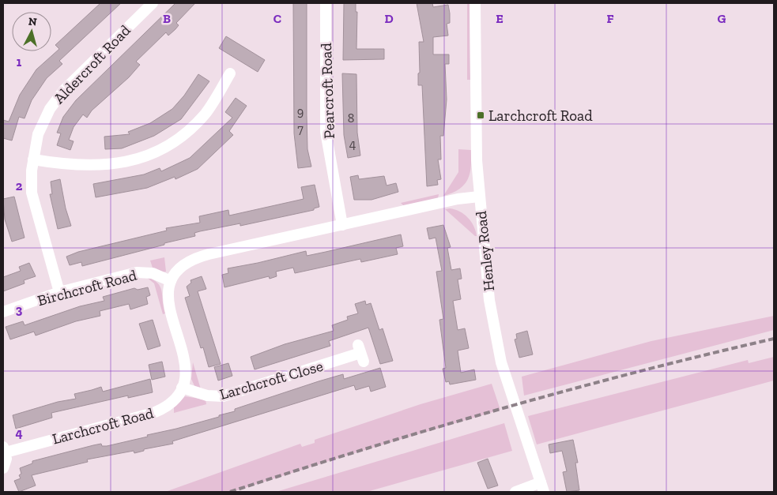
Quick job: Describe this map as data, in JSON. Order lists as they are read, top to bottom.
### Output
{
  "streets": {
    "street": [
      "Aldercroft Road",
      "Pearcroft Road",
      "Henley Road",
      "Birchcroft Road",
      "Larchcroft Close",
      "Larchcroft Road"
    ]
  },
  "crossings": [
    ["Aldercroft Road", "Birchcroft Road"],
    ["Birchcroft Road", "Larchcroft Road"],
    ["Larchcroft Close", "Larchcroft Road"]
  ],
  "places": {
    "transit": ["Larchcroft Road"]
  },
  "house_numbers": [
    "9",
    "8",
    "7",
    "4"
  ],
  "north": "top",
  "grid": {
    "columns": [
      "B",
      "C",
      "D",
      "E",
      "F",
      "G"
    ],
    "rows": [
      "1",
      "2",
      "3",
      "4"
    ]
  }
}
